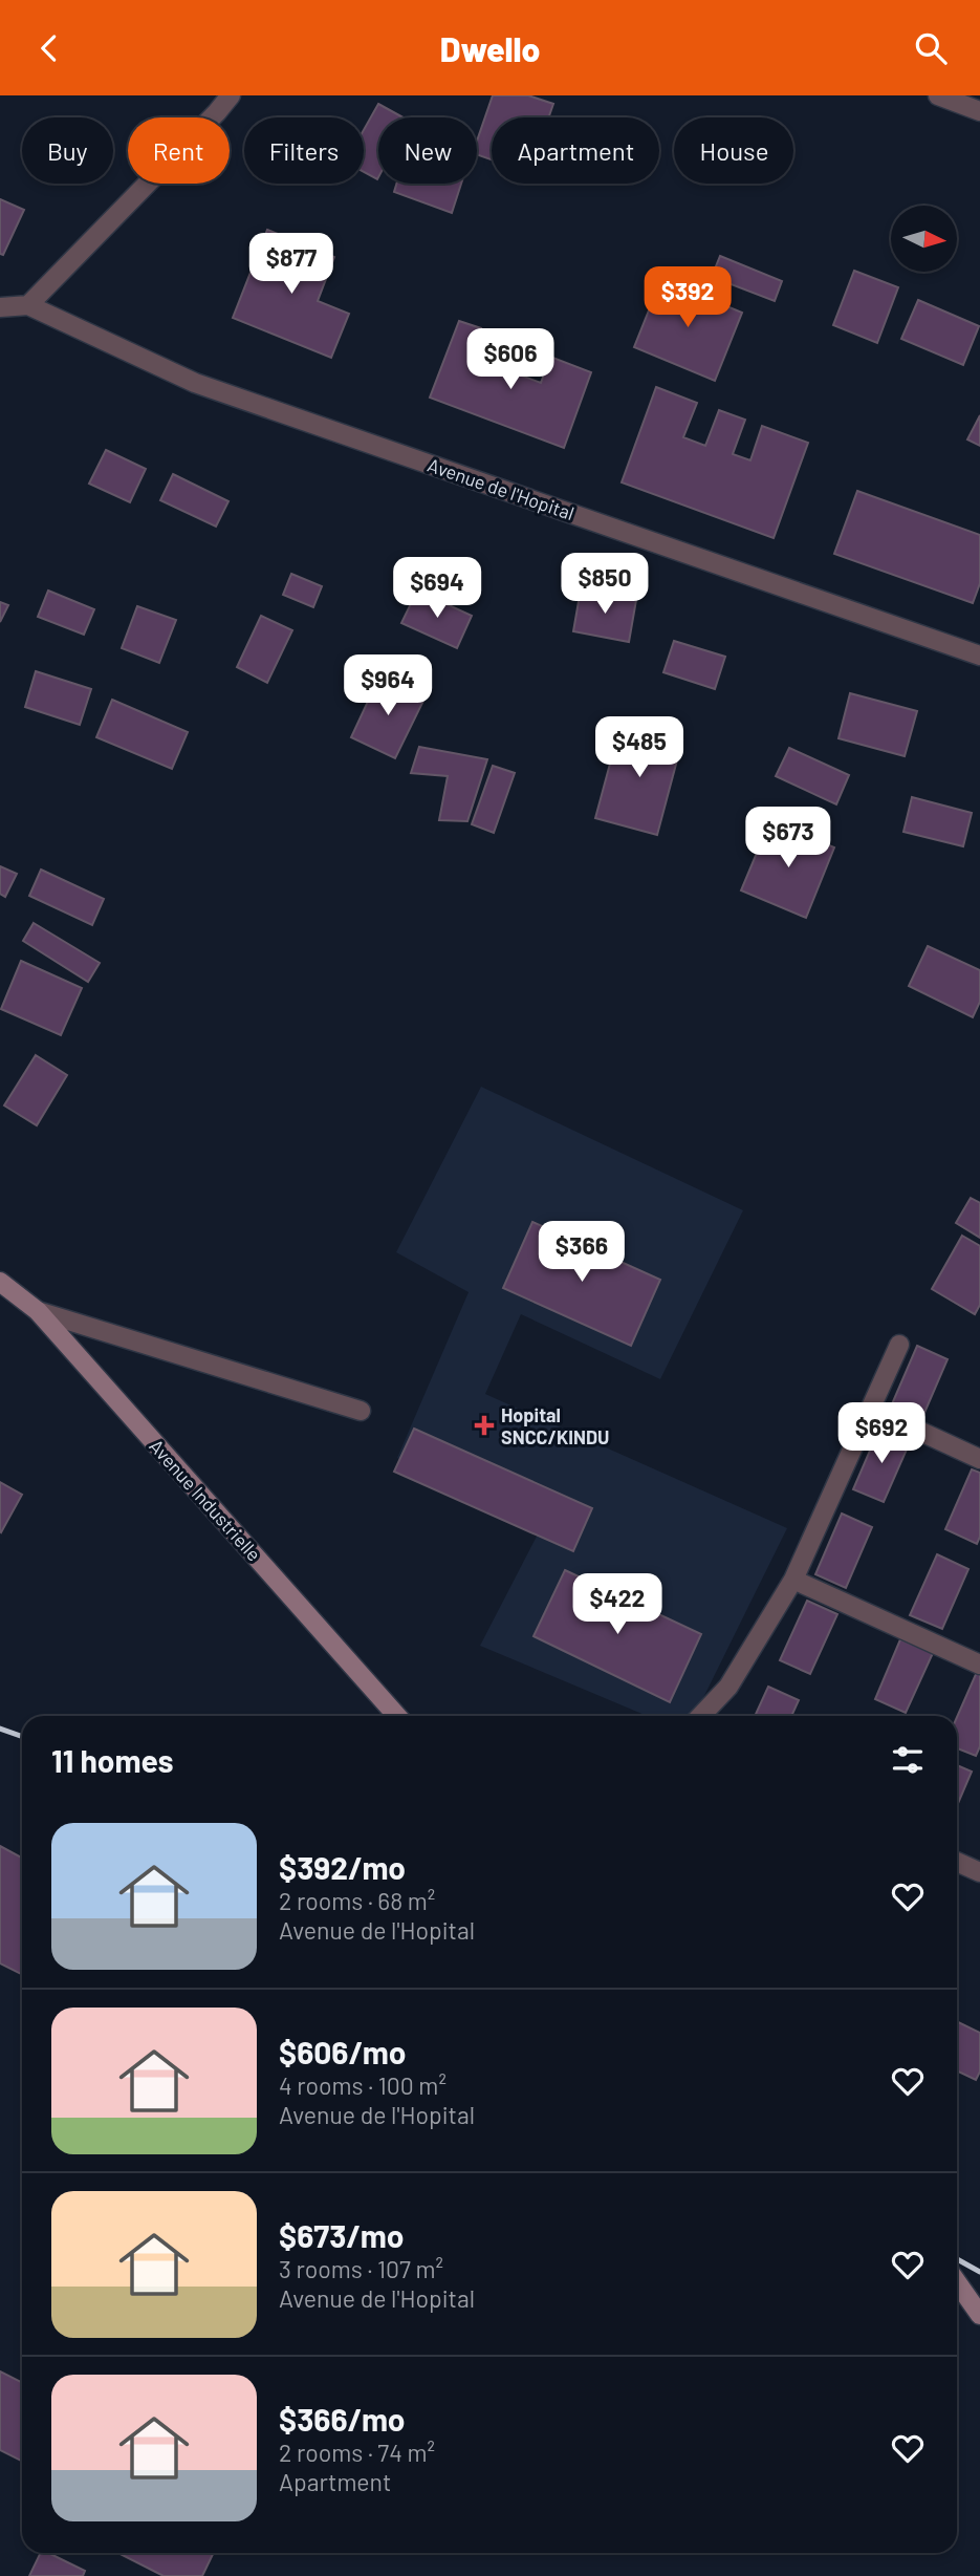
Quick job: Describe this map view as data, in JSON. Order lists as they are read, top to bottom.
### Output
{
  "streets": {
    "street": ["Avenue de l'Hopital", "Avenue Industrielle"]
  },
  "places": {
    "health": ["Hopital SNCC/KINDU"]
  },
  "north": "right",
  "page": {
    "header": "Dwello",
    "chip": [
      "Buy",
      "Rent",
      "Filters",
      "New",
      "Apartment",
      "House"
    ],
    "price": [
      "$877",
      "$392",
      "$606",
      "$850",
      "$694",
      "$964",
      "$485",
      "$673",
      "$366",
      "$692",
      "$422"
    ],
    "heading": "11 homes",
    "list": [
      {
        "name": "$392/mo",
        "note": "2 rooms · 68 m² · Avenue de l'Hopital"
      },
      {
        "name": "$606/mo",
        "note": "4 rooms · 100 m² · Avenue de l'Hopital"
      },
      {
        "name": "$673/mo",
        "note": "3 rooms · 107 m² · Avenue de l'Hopital"
      },
      {
        "name": "$366/mo",
        "note": "2 rooms · 74 m² · Apartment"
      }
    ]
  }
}
